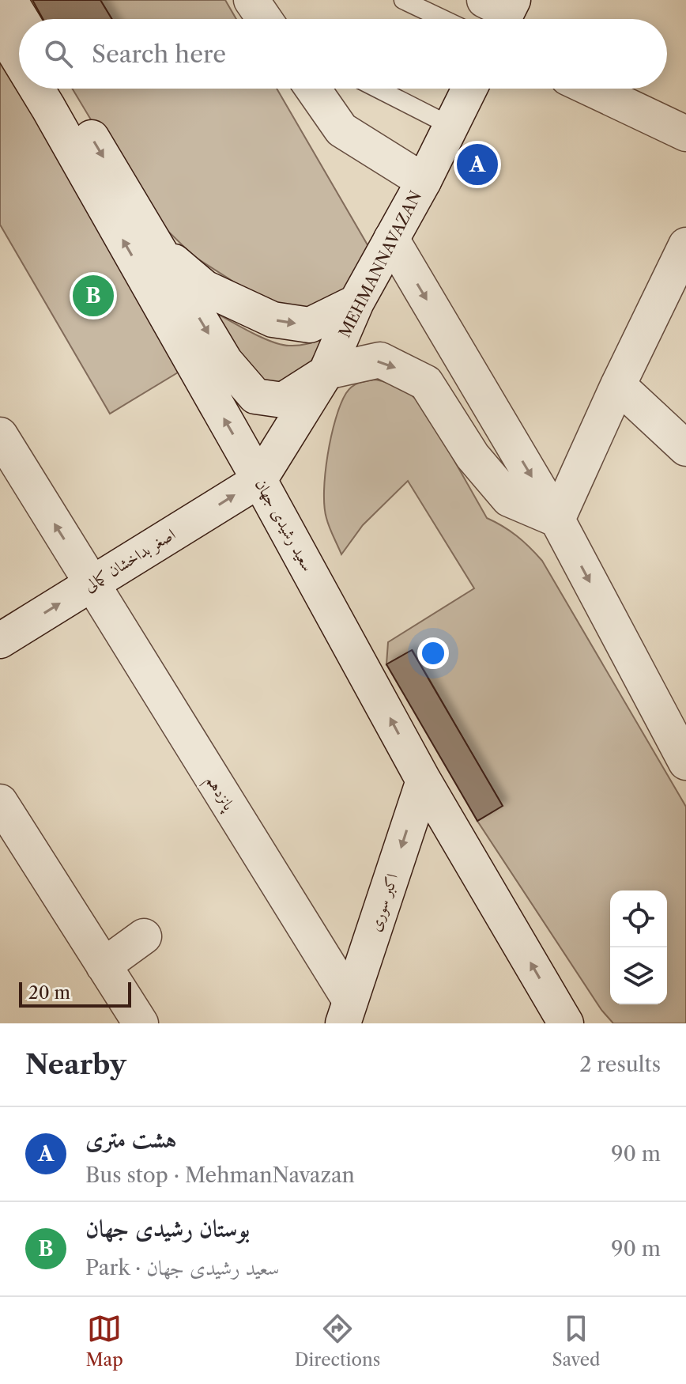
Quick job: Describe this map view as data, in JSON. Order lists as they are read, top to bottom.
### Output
{
  "streets": {
    "street": [
      "MEHMANNAVAZAN",
      "سعید رشیدی جهان",
      "اصغر بداخشان کمالی",
      "پانزدهم",
      "اکبر سوری"
    ]
  },
  "crossings": [
    ["MEHMANNAVAZAN", "سعید رشیدی جهان"],
    ["MEHMANNAVAZAN", "اصغر بداخشان کمالی"],
    ["سعید رشیدی جهان", "اصغر بداخشان کمالی"],
    ["سعید رشیدی جهان", "اکبر سوری"],
    ["اصغر بداخشان کمالی", "پانزدهم"],
    ["پانزدهم", "اکبر سوری"]
  ],
  "one_way": ["اصغر بداخشان کمالی", "اکبر سوری"],
  "scale_bar": "20 m",
  "page": {
    "search": "Search here",
    "pins": ["A", "B"],
    "scale": "20 m",
    "heading": ["Nearby", "2 results"],
    "list": [
      {
        "mark": "A",
        "name": "هشت متری",
        "note": "Bus stop · MehmanNavazan",
        "value": "90 m"
      },
      {
        "mark": "B",
        "name": "بوستان رشیدی جهان",
        "note": "Park · سعید رشیدی جهان",
        "value": "90 m"
      }
    ],
    "nav": ["Map", "Directions", "Saved"]
  }
}
